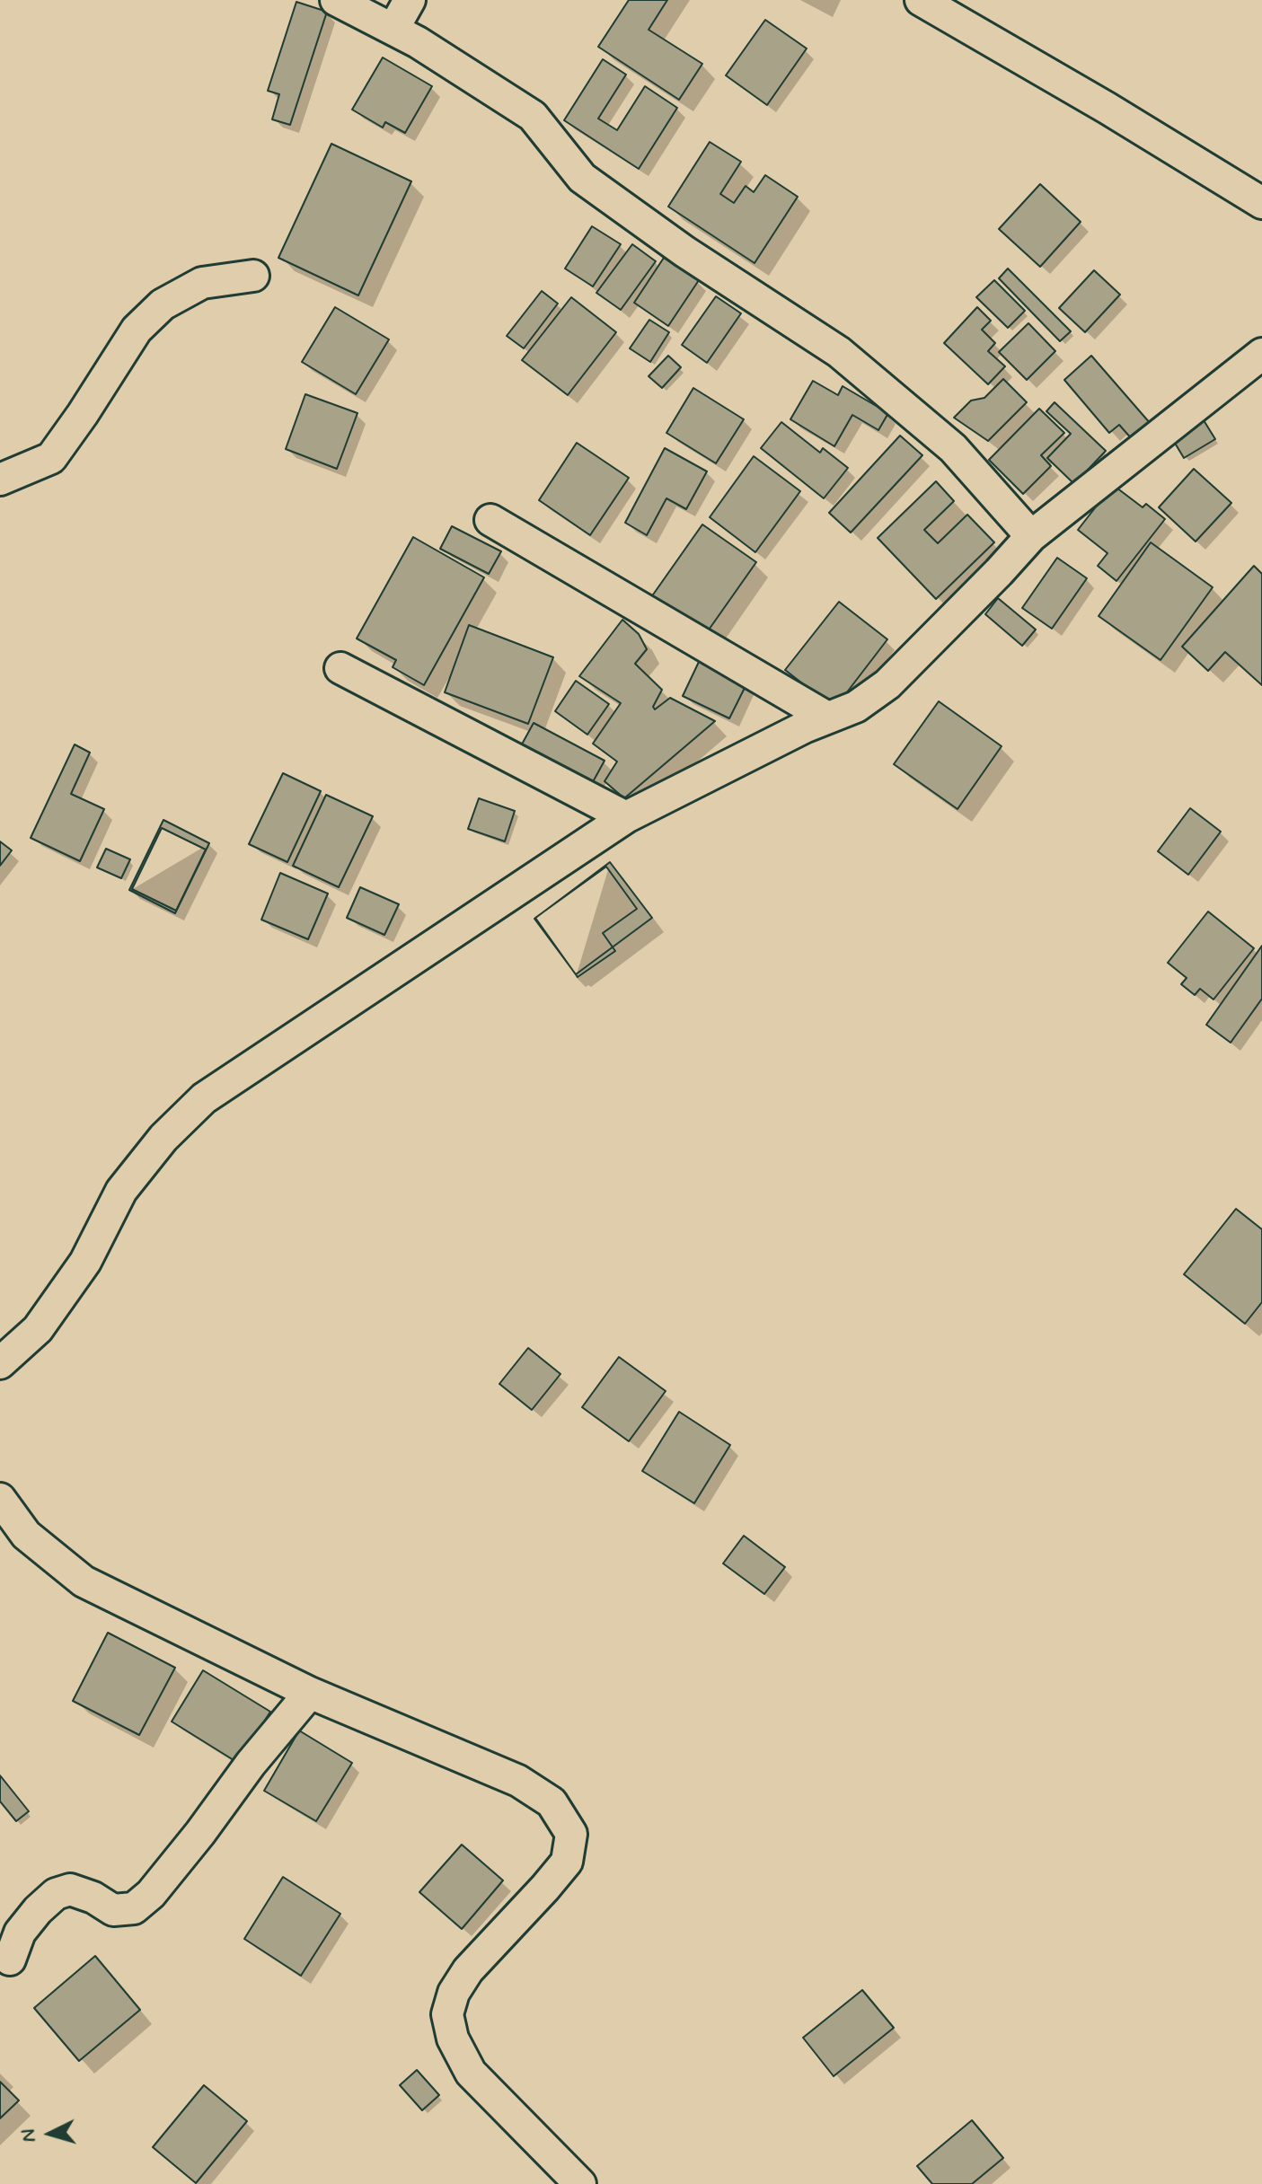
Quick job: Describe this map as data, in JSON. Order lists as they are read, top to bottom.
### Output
{
  "north": "left"
}
